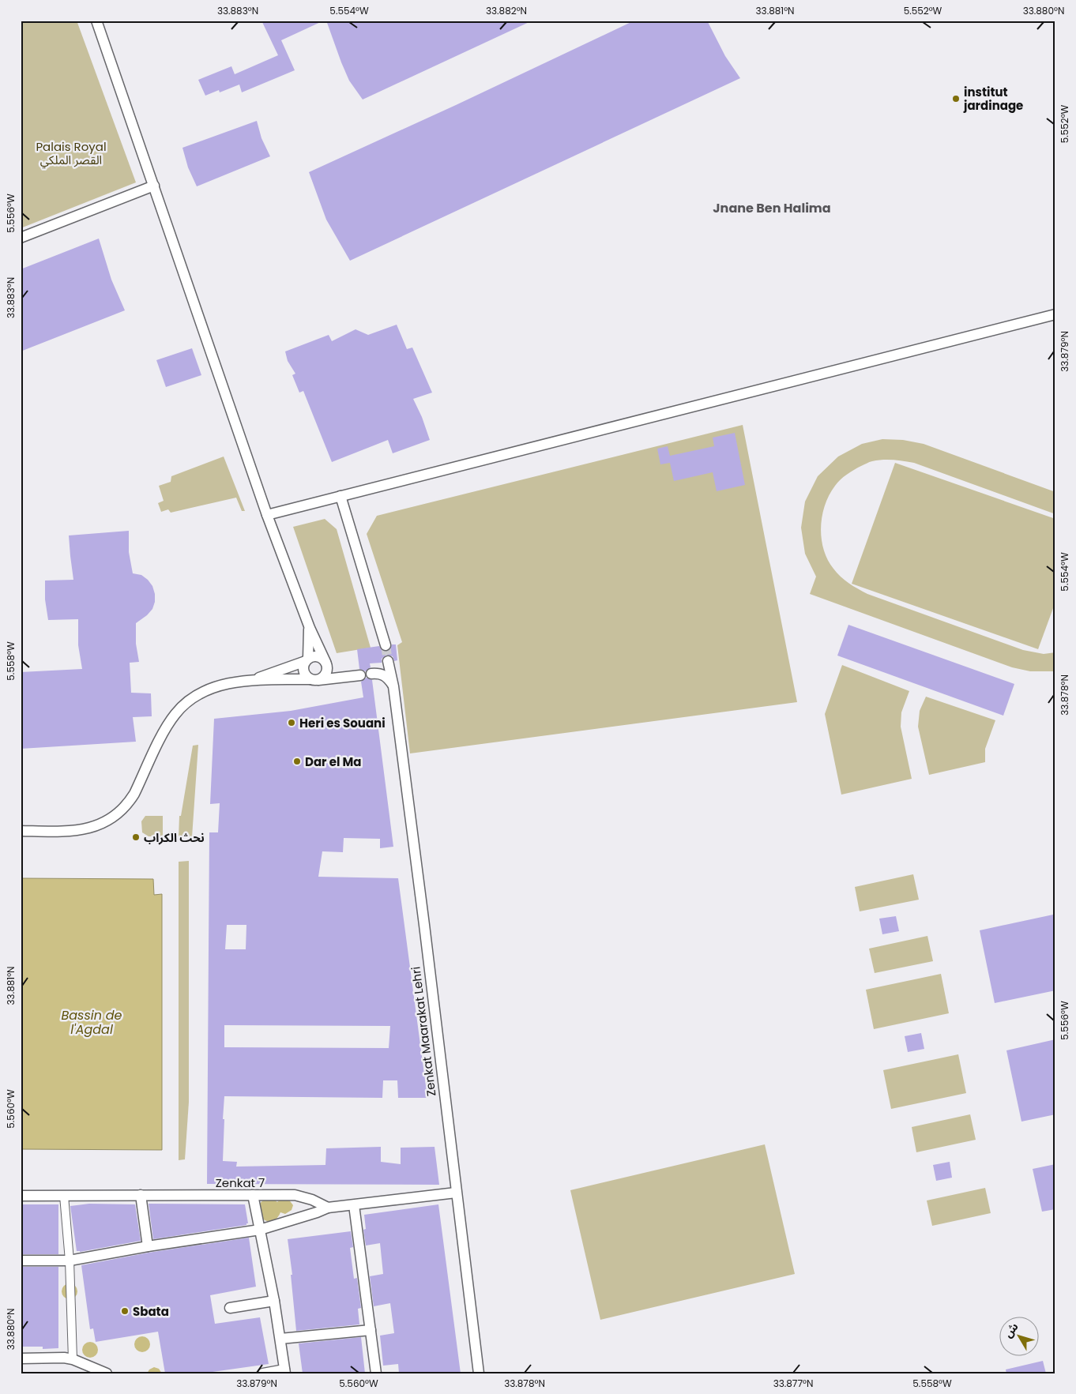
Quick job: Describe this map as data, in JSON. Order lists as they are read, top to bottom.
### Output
{
  "streets": {
    "street": ["Zenkat Maarakat Lehri", "Zenkat 7"]
  },
  "districts": ["Jnane Ben Halima"],
  "water": ["Bassin de l'Agdal"],
  "parks": ["Palais Royal القصر الملكي"],
  "places": [
    "institut jardinage",
    "Heri es Souani",
    "Dar el Ma",
    "نحث الكراب",
    "Sbata"
  ],
  "north": "top left",
  "coordinates": [
    "33.883°N",
    "5.554°W",
    "33.882°N",
    "33.881°N",
    "5.552°W",
    "33.880°N",
    "5.556°W",
    "33.879°N",
    "5.558°W",
    "33.878°N",
    "5.560°W",
    "33.877°N"
  ]
}
